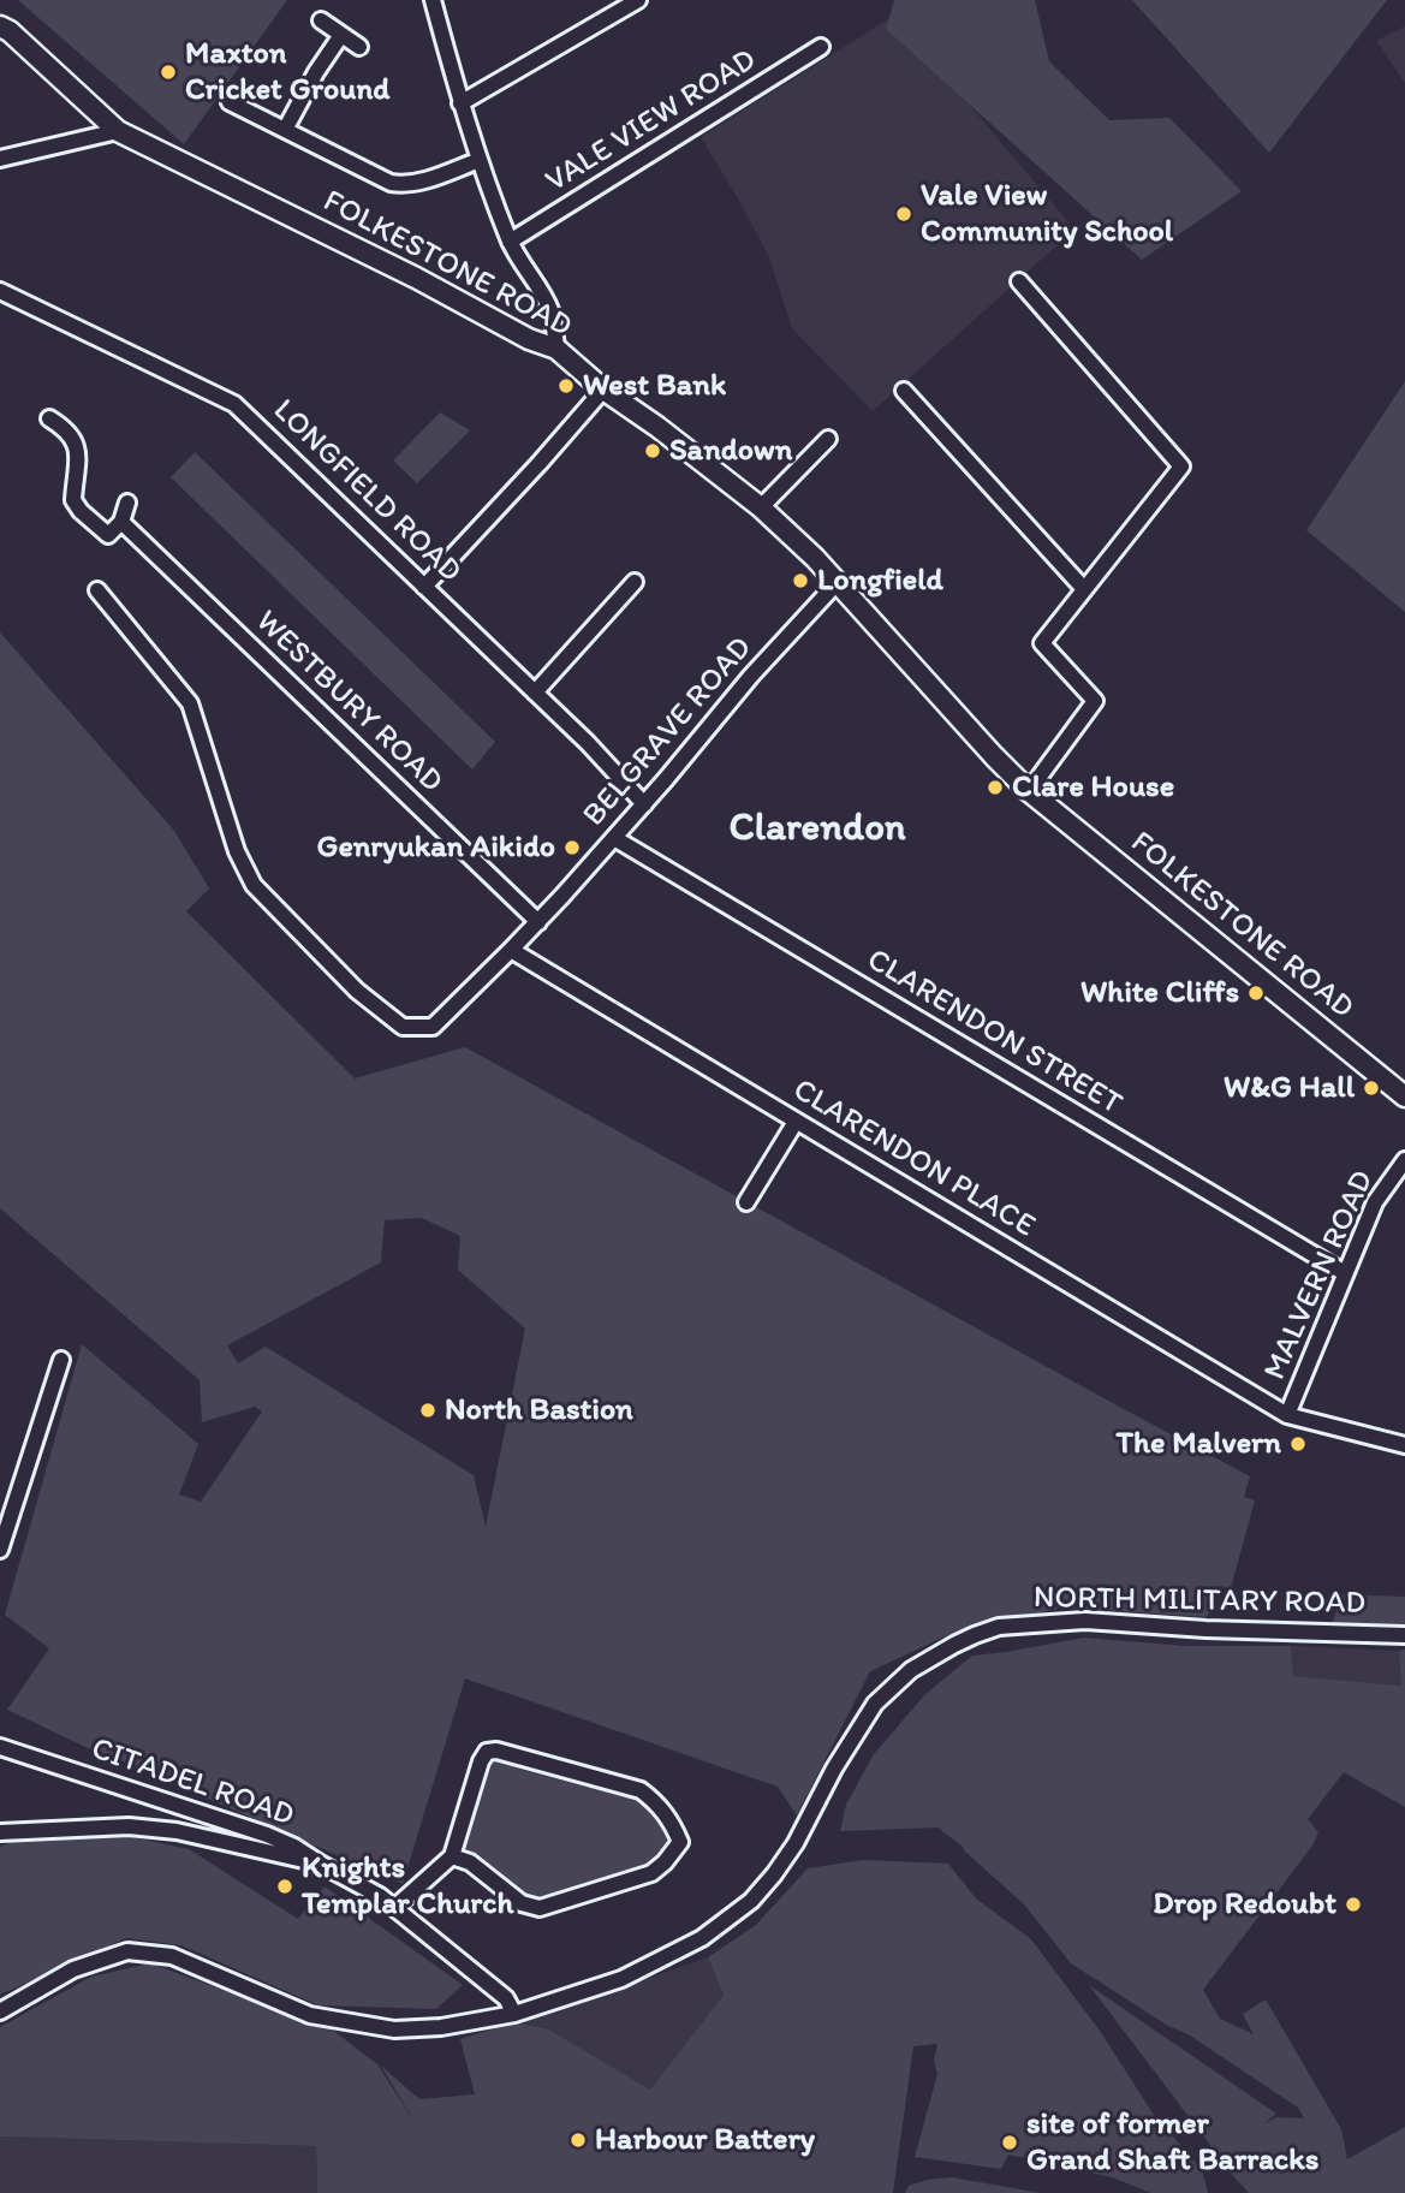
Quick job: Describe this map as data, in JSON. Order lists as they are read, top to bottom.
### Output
{
  "streets": {
    "main road": ["FOLKESTONE ROAD"],
    "street": [
      "VALE VIEW ROAD",
      "LONGFIELD ROAD",
      "WESTBURY ROAD",
      "BELGRAVE ROAD",
      "CLARENDON STREET",
      "CLARENDON PLACE",
      "MALVERN ROAD",
      "NORTH MILITARY ROAD",
      "CITADEL ROAD"
    ]
  },
  "crossings": [
    ["FOLKESTONE ROAD", "BELGRAVE ROAD"],
    ["LONGFIELD ROAD", "BELGRAVE ROAD"],
    ["WESTBURY ROAD", "BELGRAVE ROAD"],
    ["BELGRAVE ROAD", "CLARENDON STREET"],
    ["BELGRAVE ROAD", "CLARENDON PLACE"],
    ["CLARENDON STREET", "MALVERN ROAD"],
    ["CLARENDON PLACE", "MALVERN ROAD"],
    ["NORTH MILITARY ROAD", "CITADEL ROAD"]
  ],
  "districts": ["Clarendon"],
  "places": [
    "Maxton Cricket Ground",
    "Vale View Community School",
    "West Bank",
    "Sandown",
    "Longfield",
    "Clare House",
    "Genryukan Aikido",
    "White Cliffs",
    "W&G Hall",
    "North Bastion",
    "The Malvern",
    "Knights Templar Church",
    "Drop Redoubt",
    "Harbour Battery",
    "site of former Grand Shaft Barracks"
  ]
}
